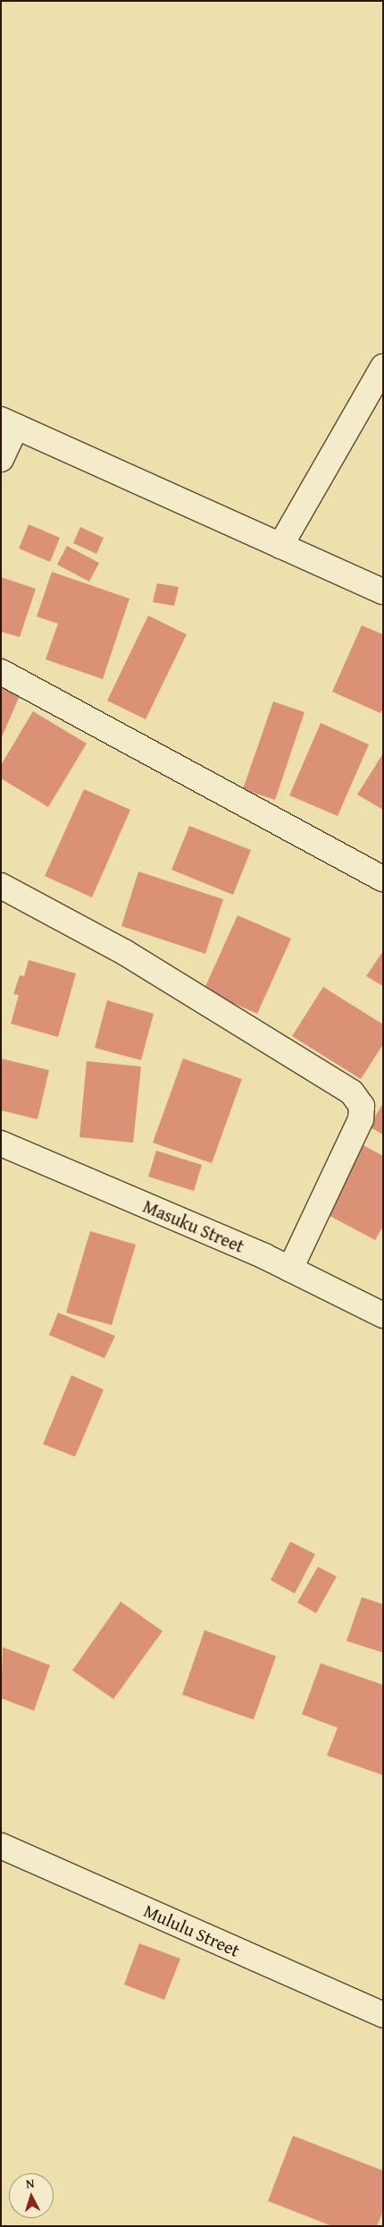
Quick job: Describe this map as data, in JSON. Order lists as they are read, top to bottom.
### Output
{
  "streets": {
    "street": ["Masuku Street", "Mululu Street"]
  },
  "north": "top"
}
